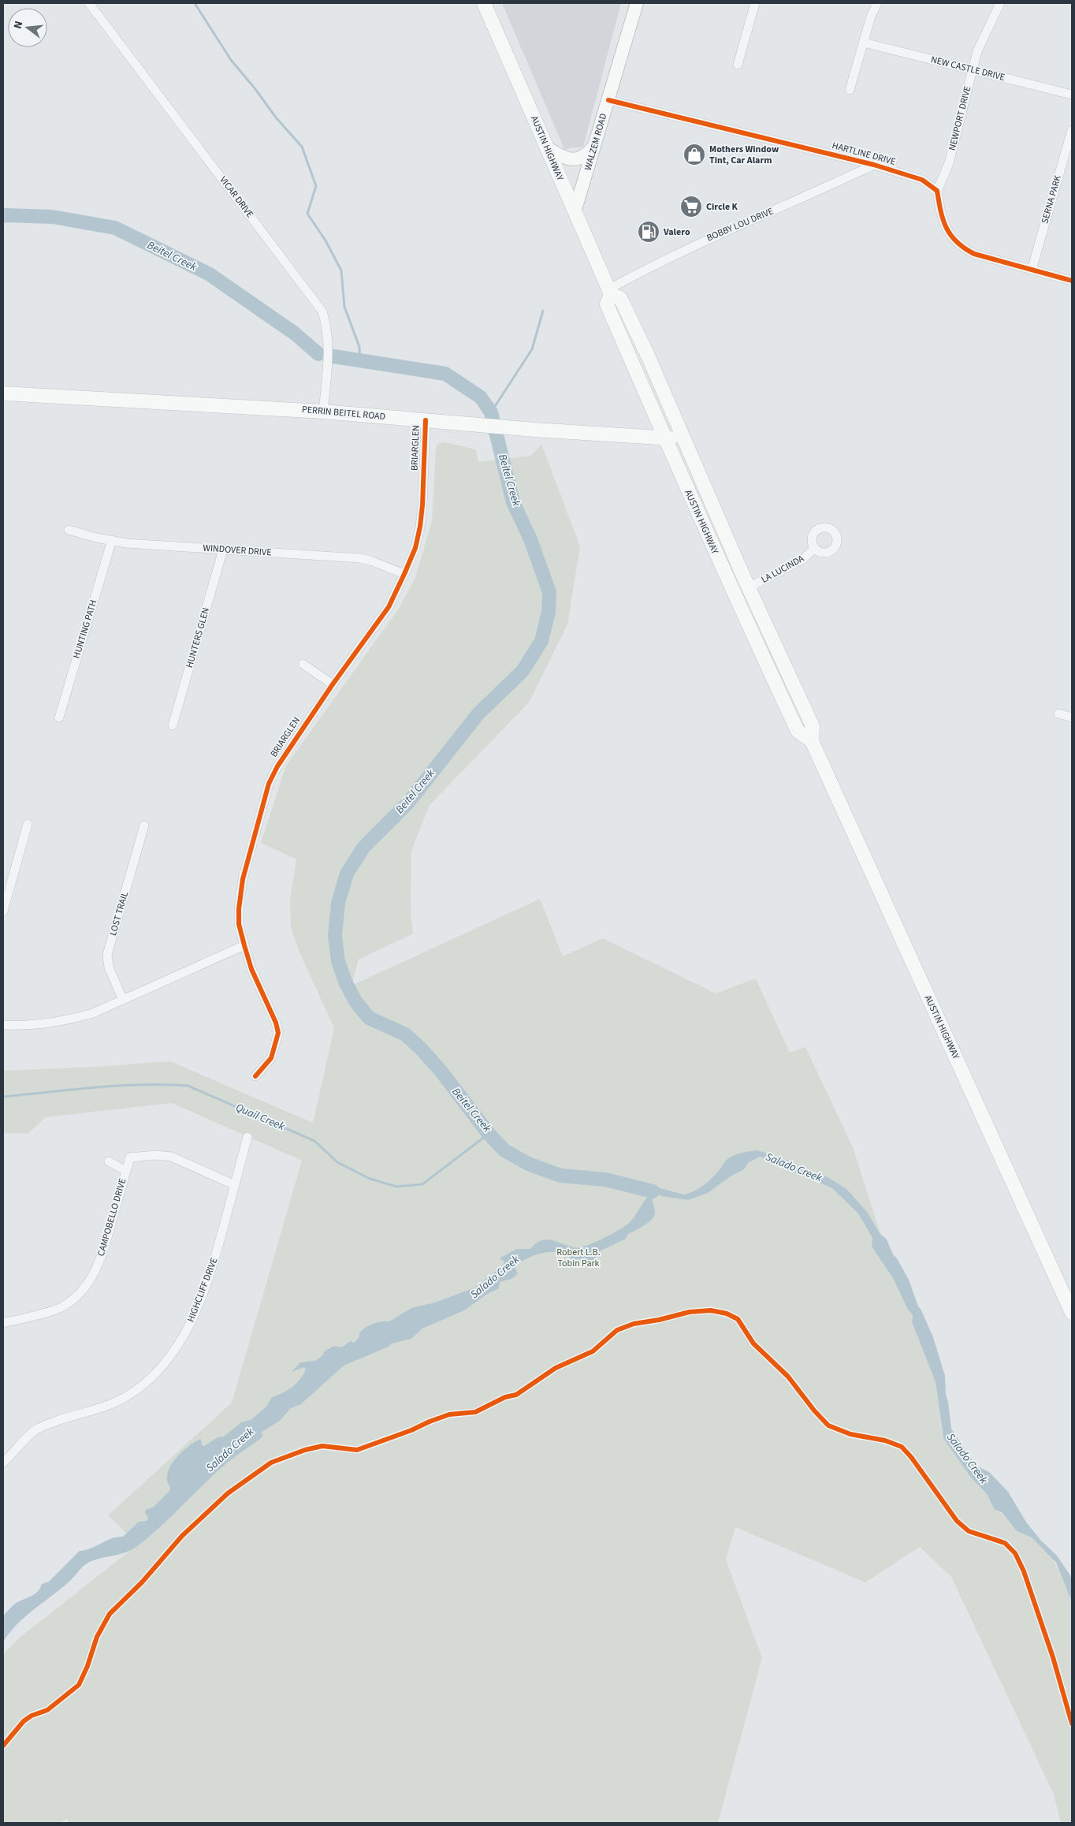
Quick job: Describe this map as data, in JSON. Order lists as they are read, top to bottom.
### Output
{
  "streets": {
    "main road": ["WALZEM ROAD", "AUSTIN HIGHWAY", "PERRIN BEITEL ROAD"],
    "street": [
      "NEW CASTLE DRIVE",
      "NEWPORT DRIVE",
      "HARTLINE DRIVE",
      "VICAR DRIVE",
      "SERNA PARK",
      "BOBBY LOU DRIVE",
      "BRIARGLEN",
      "WINDOVER DRIVE",
      "LA LUCINDA",
      "HUNTING PATH",
      "HUNTERS GLEN",
      "LOST TRAIL",
      "CAMPOBELLO DRIVE",
      "HIGHCLIFF DRIVE"
    ]
  },
  "crossings": [
    ["NEW CASTLE DRIVE", "NEWPORT DRIVE"],
    ["NEWPORT DRIVE", "HARTLINE DRIVE"],
    ["WALZEM ROAD", "AUSTIN HIGHWAY"],
    ["WALZEM ROAD", "HARTLINE DRIVE"],
    ["AUSTIN HIGHWAY", "BOBBY LOU DRIVE"],
    ["AUSTIN HIGHWAY", "PERRIN BEITEL ROAD"],
    ["AUSTIN HIGHWAY", "LA LUCINDA"],
    ["HARTLINE DRIVE", "BOBBY LOU DRIVE"],
    ["VICAR DRIVE", "PERRIN BEITEL ROAD"],
    ["PERRIN BEITEL ROAD", "BRIARGLEN"],
    ["BRIARGLEN", "WINDOVER DRIVE"],
    ["WINDOVER DRIVE", "HUNTING PATH"],
    ["WINDOVER DRIVE", "HUNTERS GLEN"],
    ["CAMPOBELLO DRIVE", "HIGHCLIFF DRIVE"]
  ],
  "water": ["Beitel Creek", "Quail Creek", "Salado Creek"],
  "parks": ["Robert L.B. Tobin Park"],
  "places": {
    "shop": ["Mothers Window Tint, Car Alarm"],
    "supermarket": ["Circle K"],
    "fuel station": ["Valero"]
  },
  "north": "left"
}
